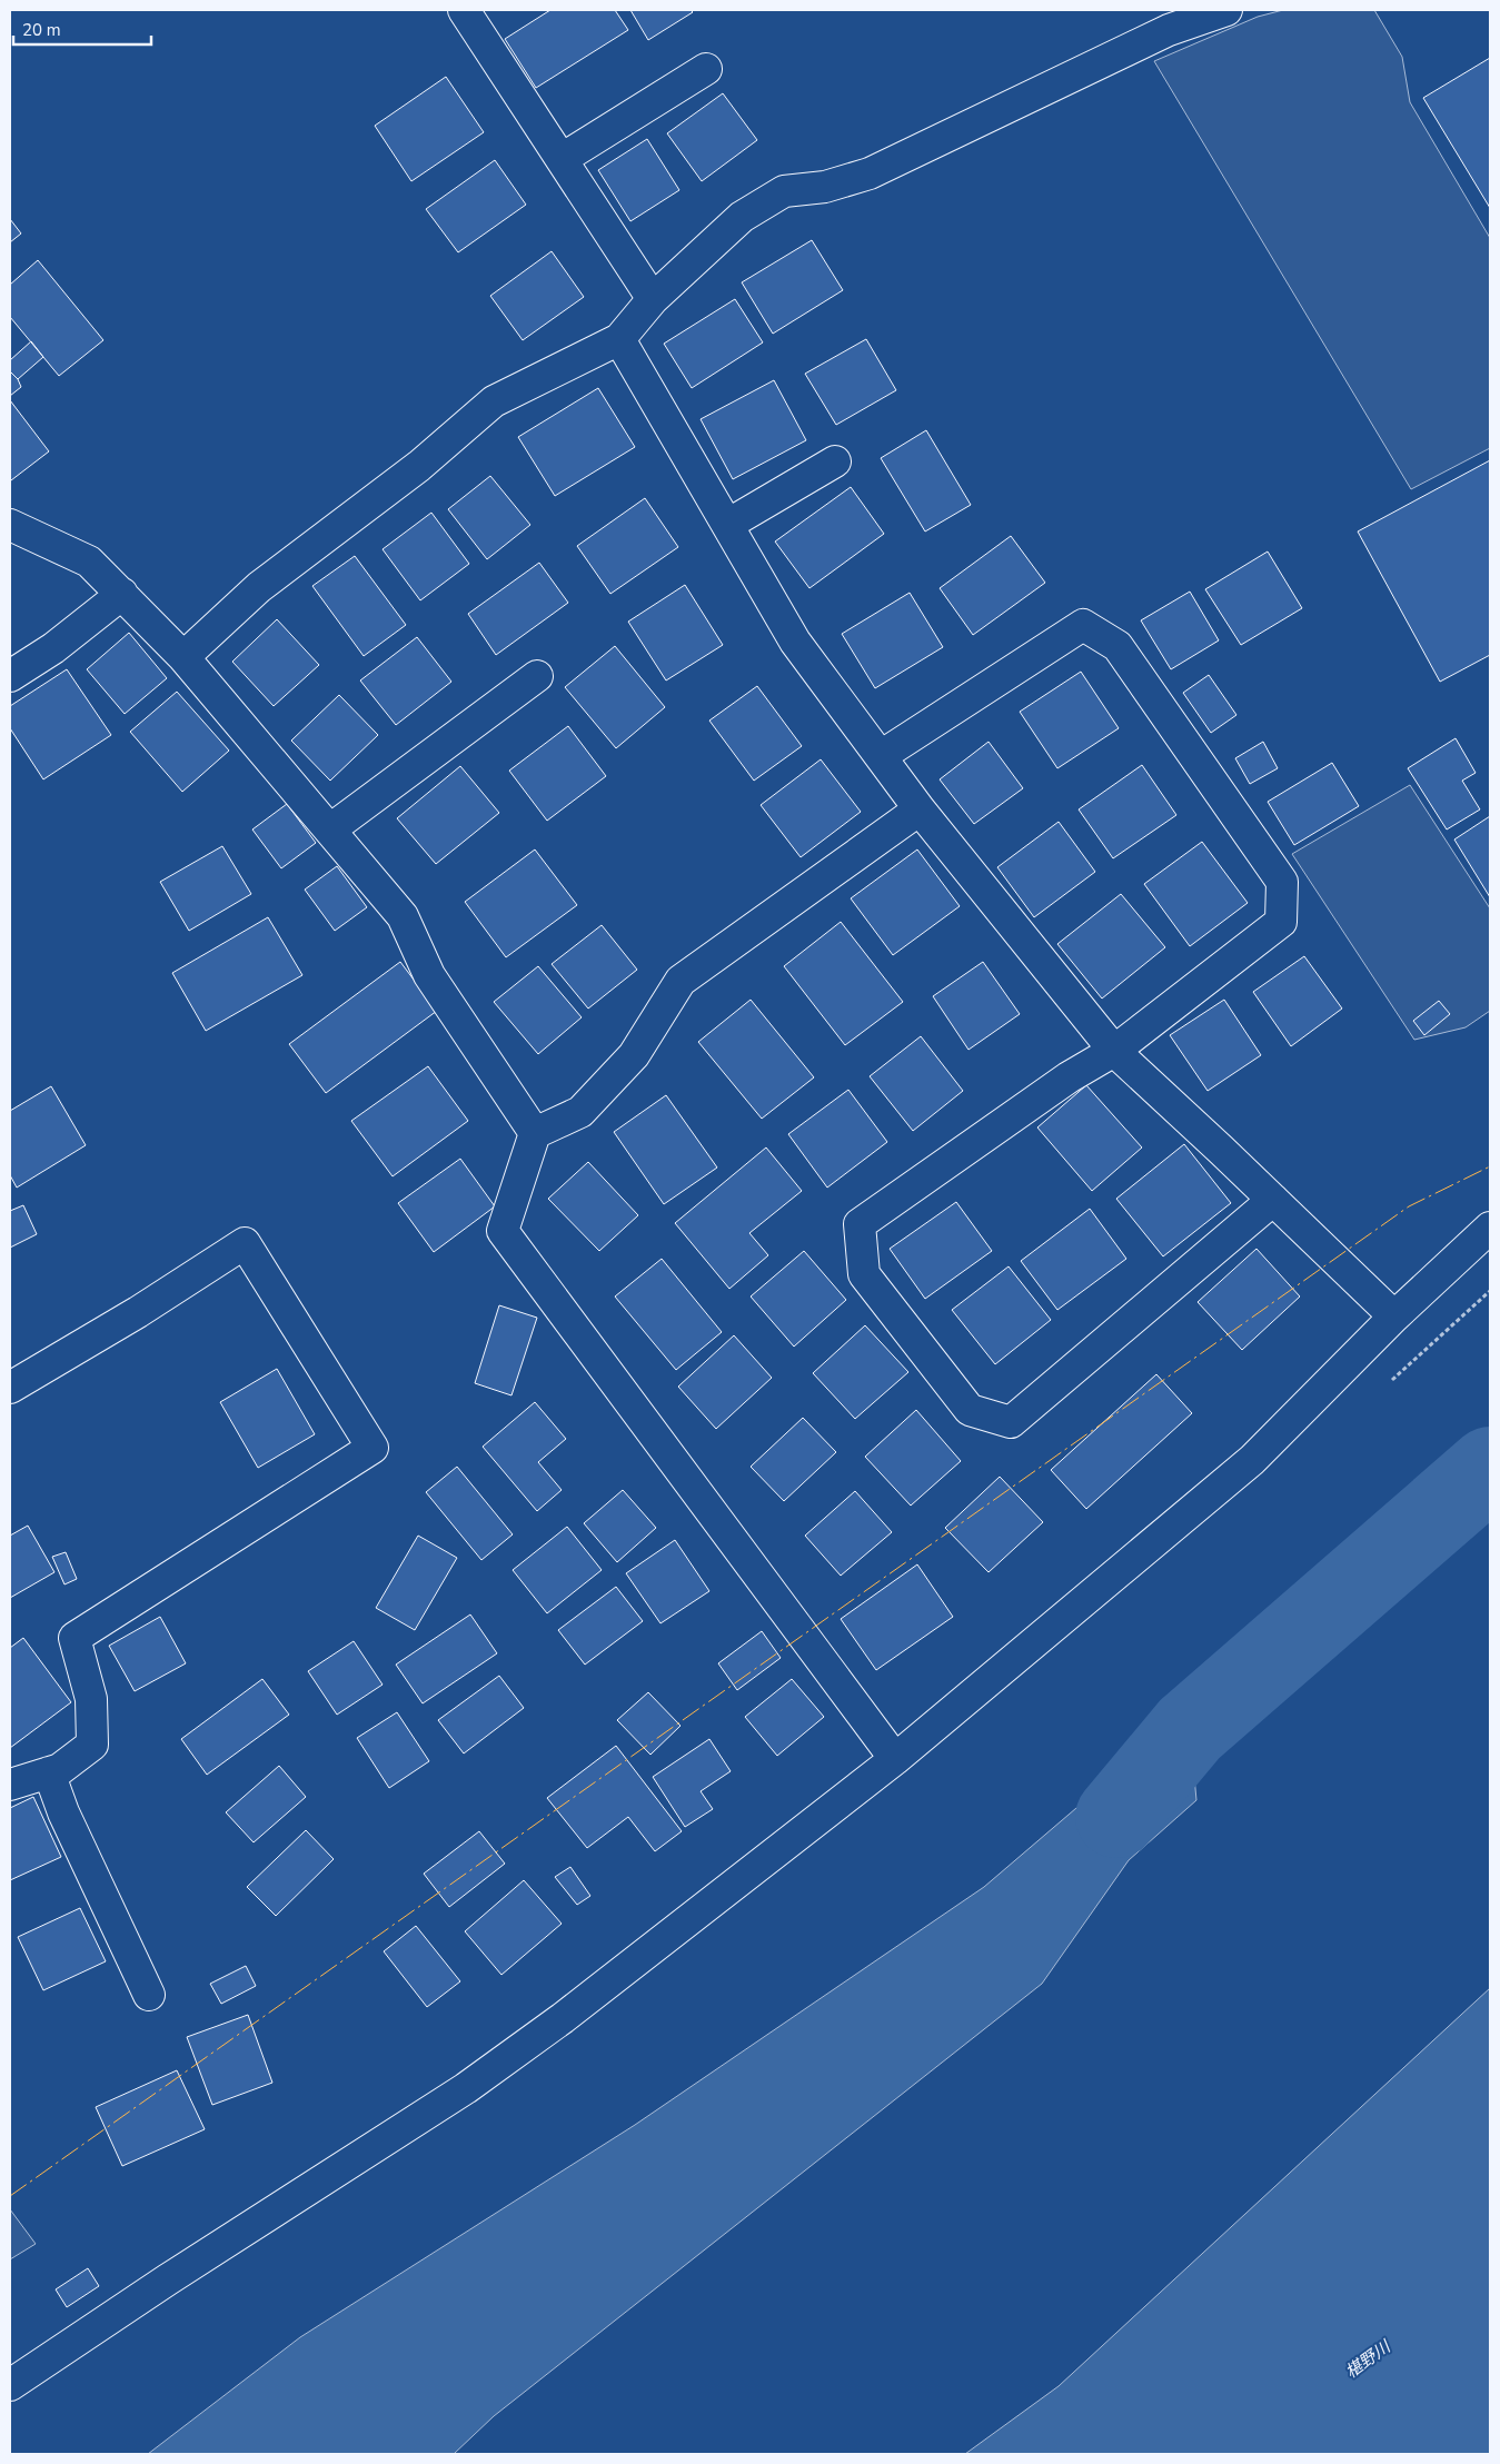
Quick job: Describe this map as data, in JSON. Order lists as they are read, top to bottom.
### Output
{
  "water": ["椹野川"],
  "scale_bar": "20 m"
}
